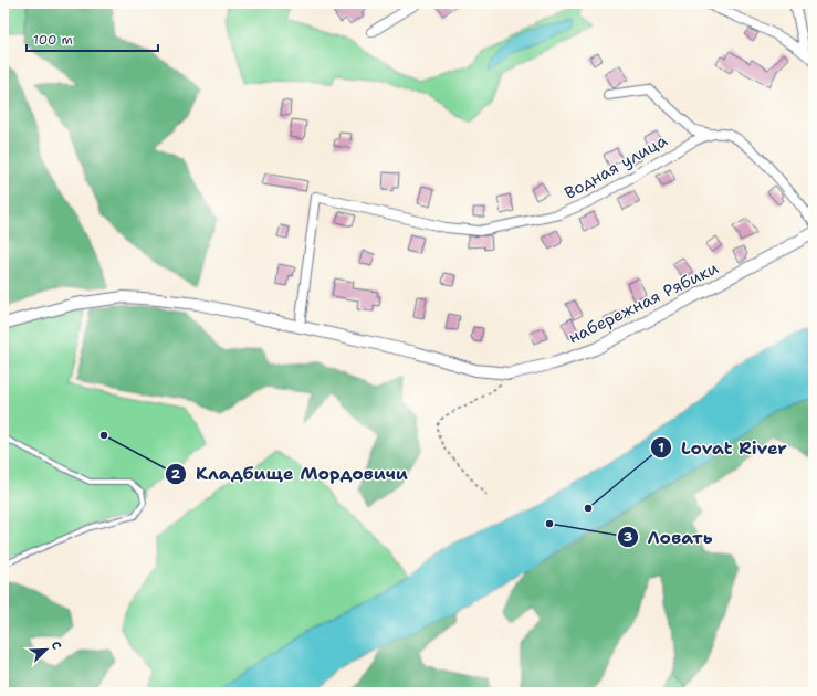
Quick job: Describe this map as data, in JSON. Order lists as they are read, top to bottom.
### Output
{
  "streets": {
    "street": ["Водная улица", "набережная Рябики"]
  },
  "crossings": [
    ["Водная улица", "набережная Рябики"]
  ],
  "places": ["Кладбище Мордовичи", "Lovat River", "Ловать"],
  "scale_bar": "100 m",
  "north": "top right"
}
